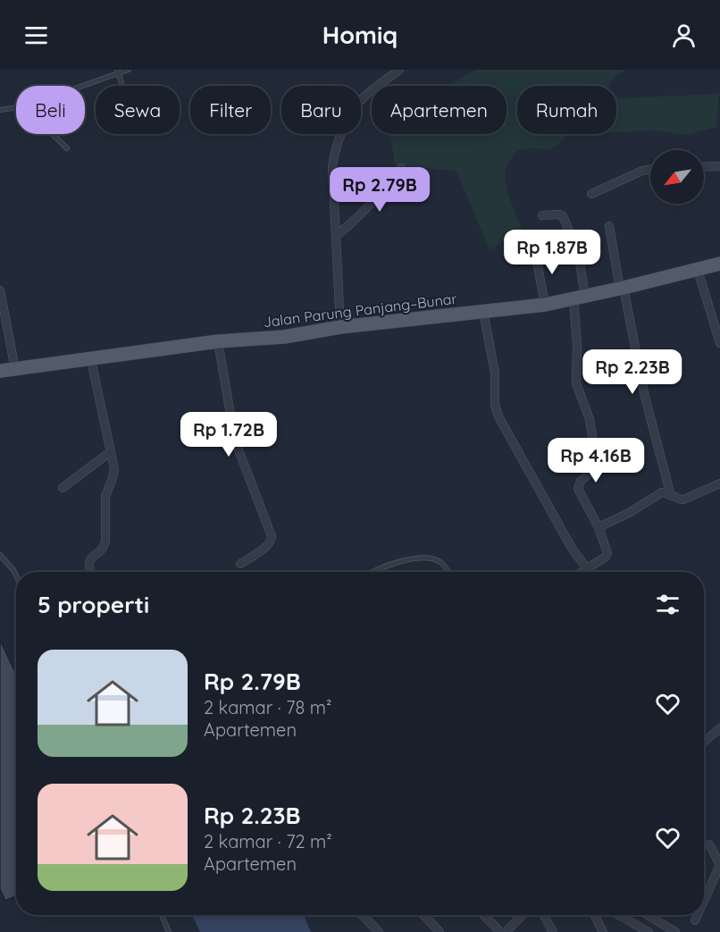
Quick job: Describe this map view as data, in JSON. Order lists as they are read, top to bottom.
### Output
{
  "streets": {
    "main road": ["Jalan Parung Panjang–Bunar"]
  },
  "north": "bottom left",
  "page": {
    "header": "Homiq",
    "chip": [
      "Beli",
      "Sewa",
      "Filter",
      "Baru",
      "Apartemen",
      "Rumah"
    ],
    "price": [
      "Rp 2.79B",
      "Rp 1.87B",
      "Rp 2.23B",
      "Rp 1.72B",
      "Rp 4.16B"
    ],
    "heading": "5 properti",
    "list": [
      {
        "name": "Rp 2.79B",
        "note": "2 kamar · 78 m² · Apartemen"
      },
      {
        "name": "Rp 2.23B",
        "note": "2 kamar · 72 m² · Apartemen"
      }
    ]
  }
}
